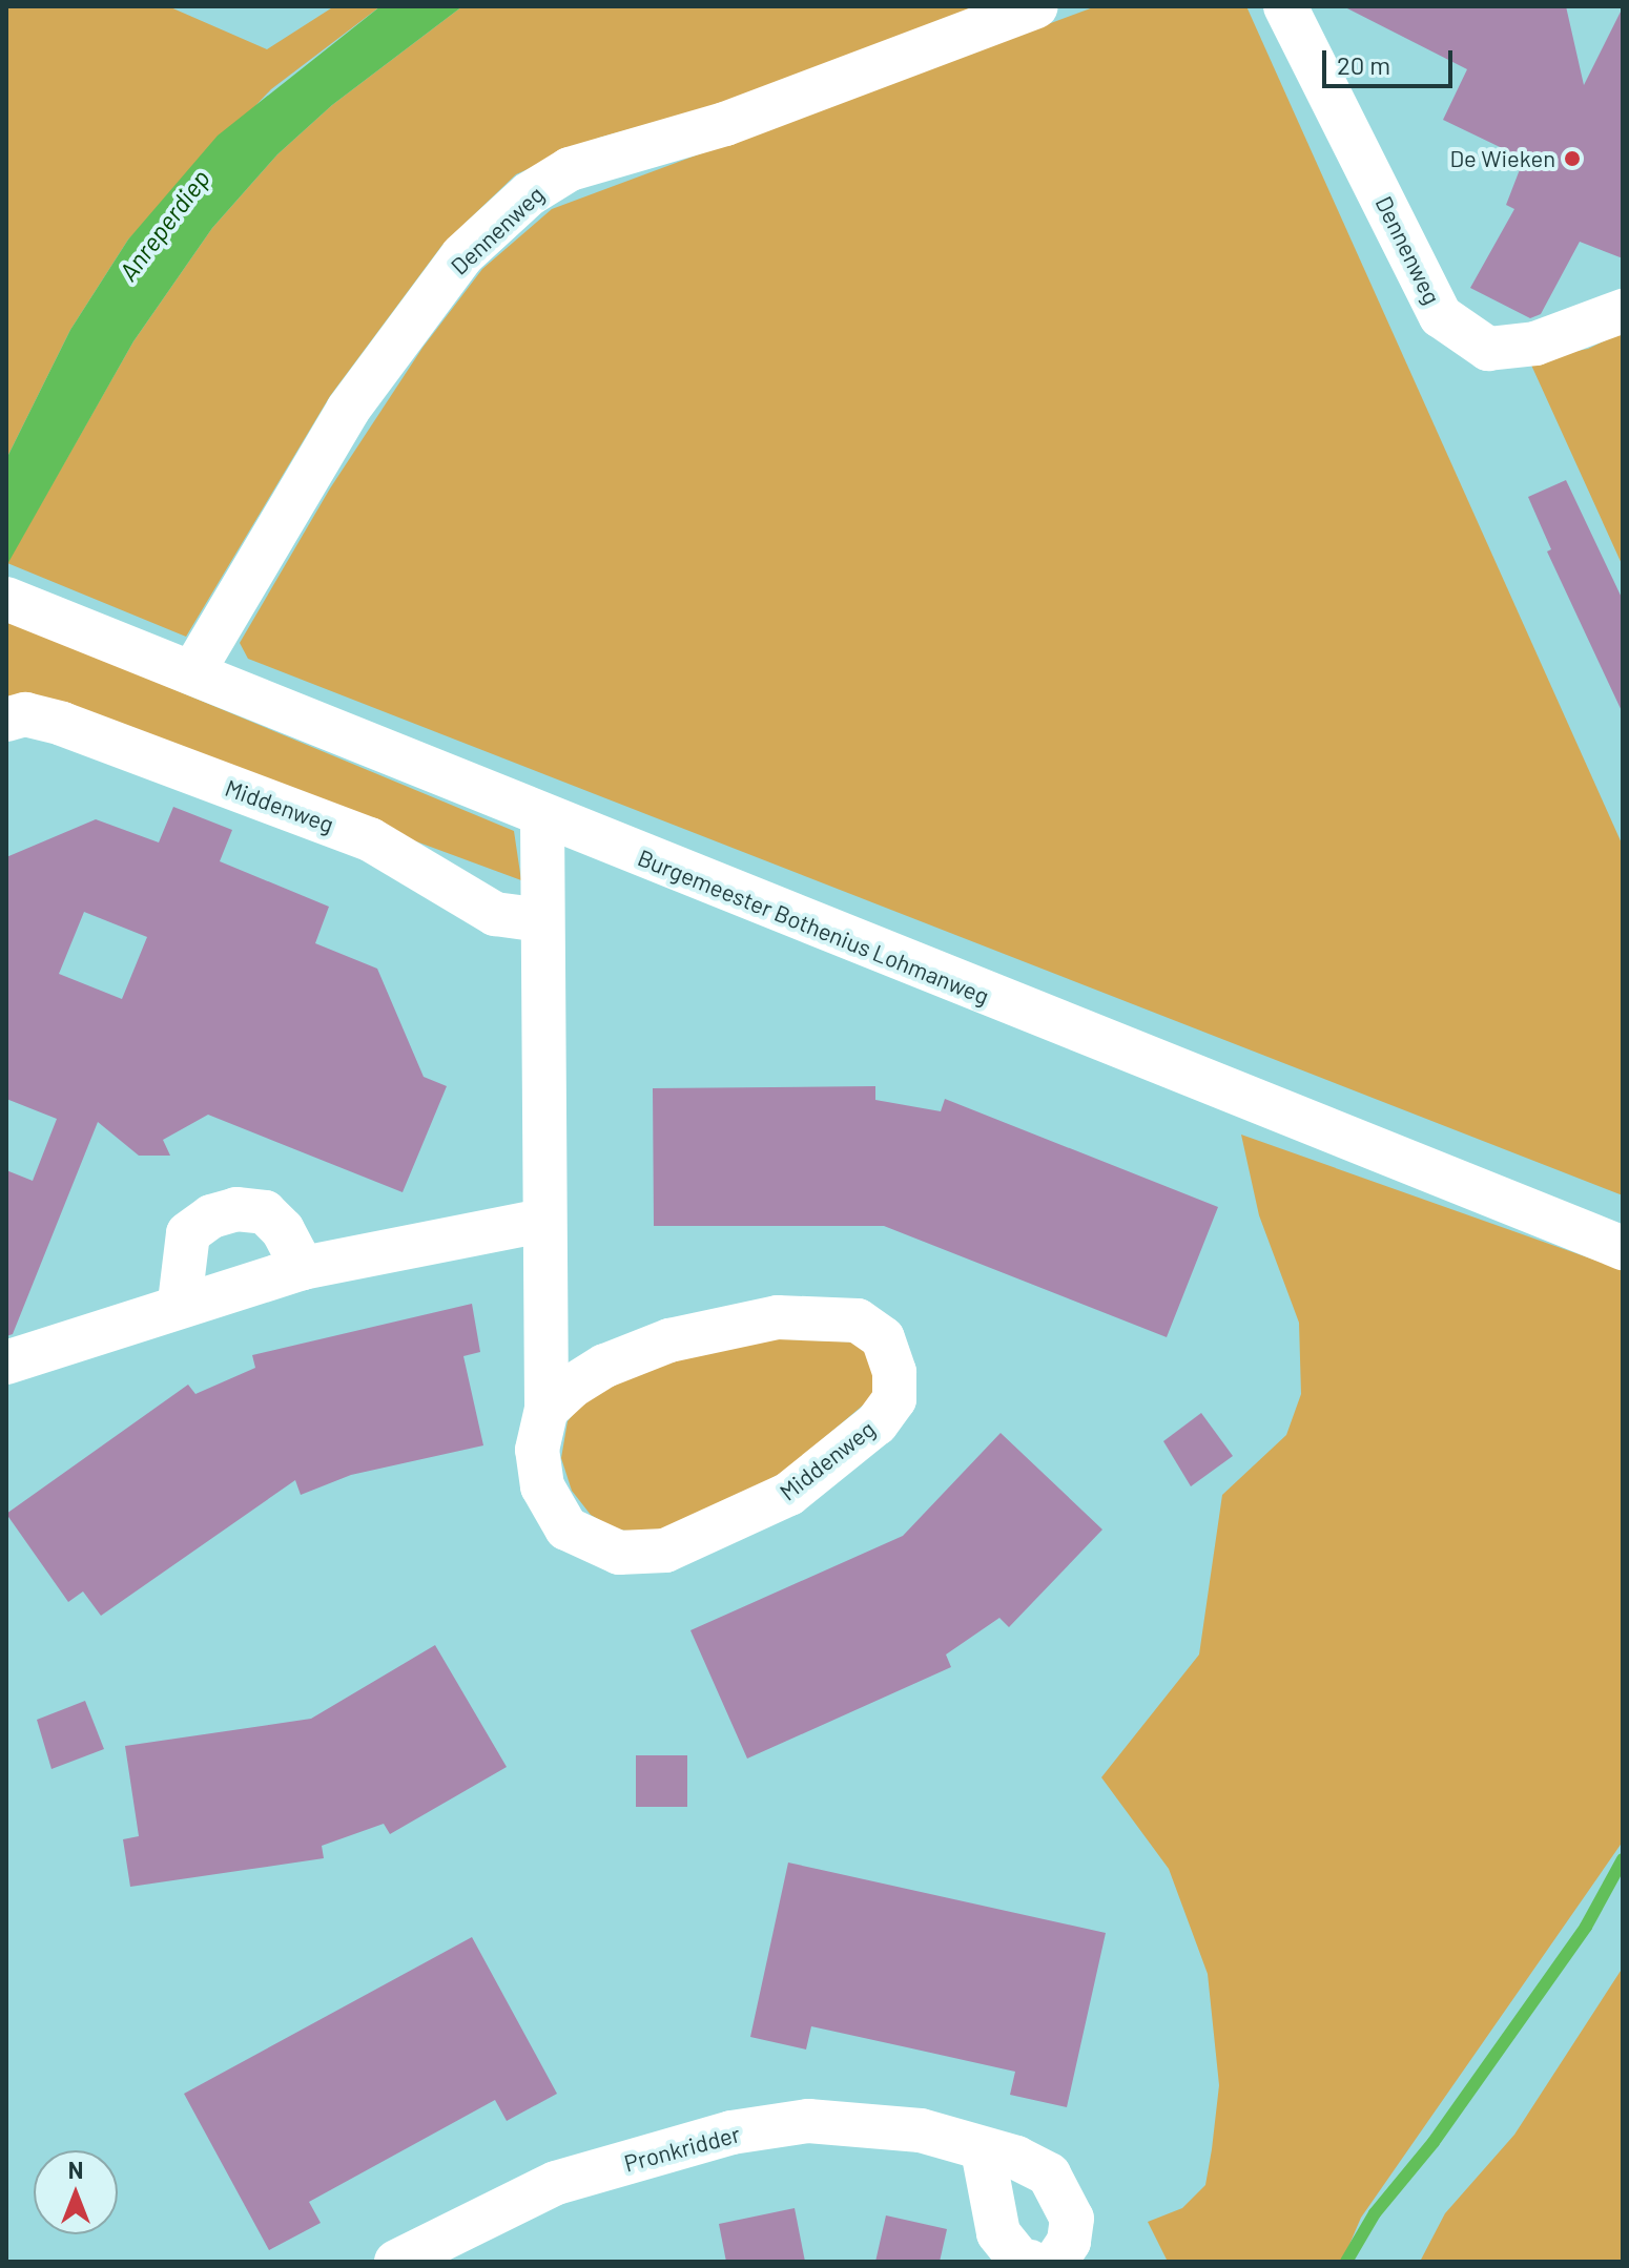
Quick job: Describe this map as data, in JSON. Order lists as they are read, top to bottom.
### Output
{
  "streets": {
    "street": [
      "Dennenweg",
      "Middenweg",
      "Burgemeester Bothenius Lohmanweg",
      "Pronkridder"
    ]
  },
  "crossings": [
    ["Dennenweg", "Burgemeester Bothenius Lohmanweg"],
    ["Middenweg", "Burgemeester Bothenius Lohmanweg"]
  ],
  "water": ["Anreperdiep"],
  "places": ["De Wieken"],
  "scale_bar": "20 m",
  "north": "top"
}
